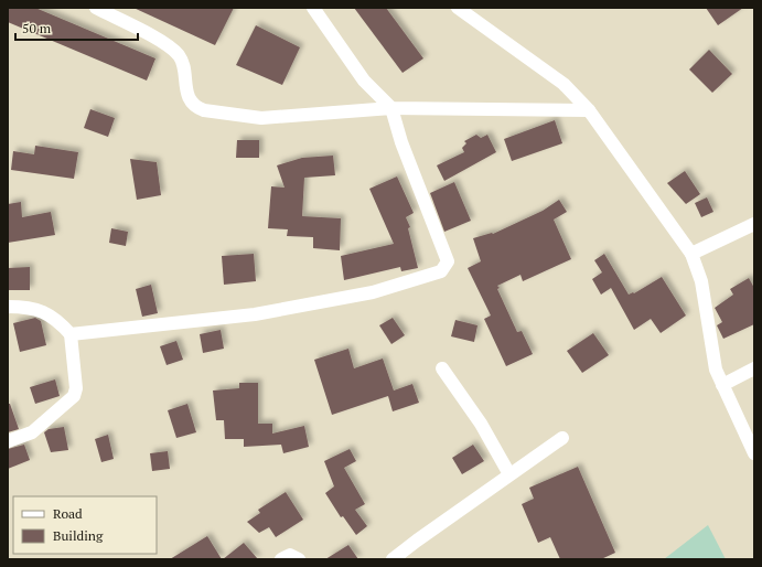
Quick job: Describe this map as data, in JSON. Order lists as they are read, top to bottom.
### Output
{
  "legend": ["Road", "Building"],
  "scale_bar": "50 m"
}
